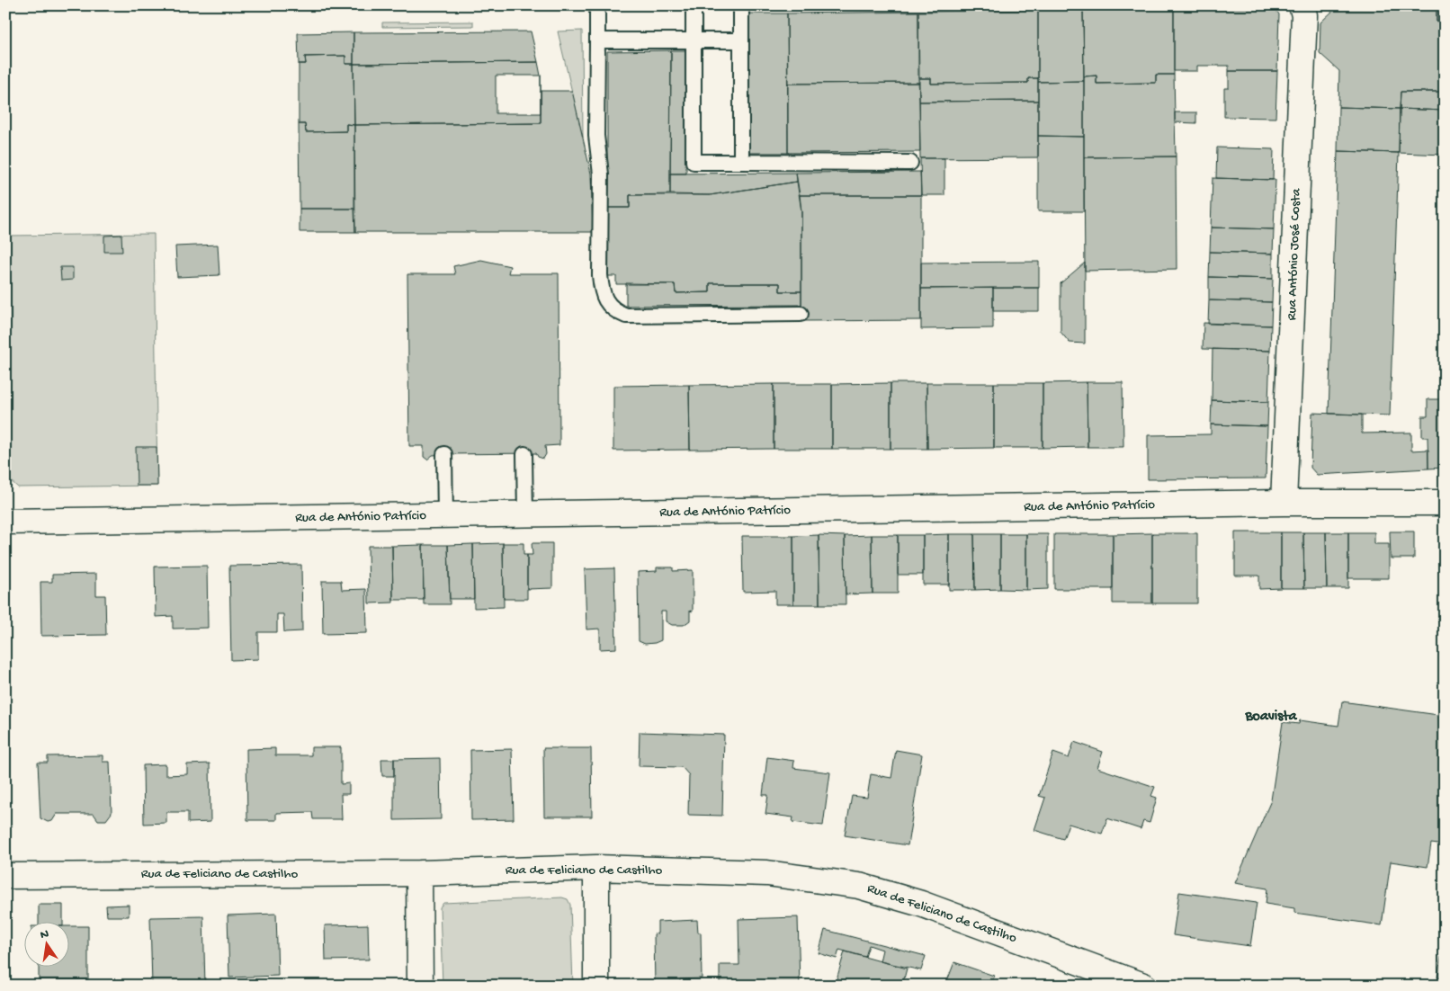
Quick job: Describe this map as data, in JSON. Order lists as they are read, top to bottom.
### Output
{
  "streets": {
    "street": ["Rua António José Costa", "Rua de António Patrício", "Rua de Feliciano de Castilho"]
  },
  "crossings": [
    ["Rua António José Costa", "Rua de António Patrício"]
  ],
  "districts": ["Boavista"],
  "north": "top"
}
